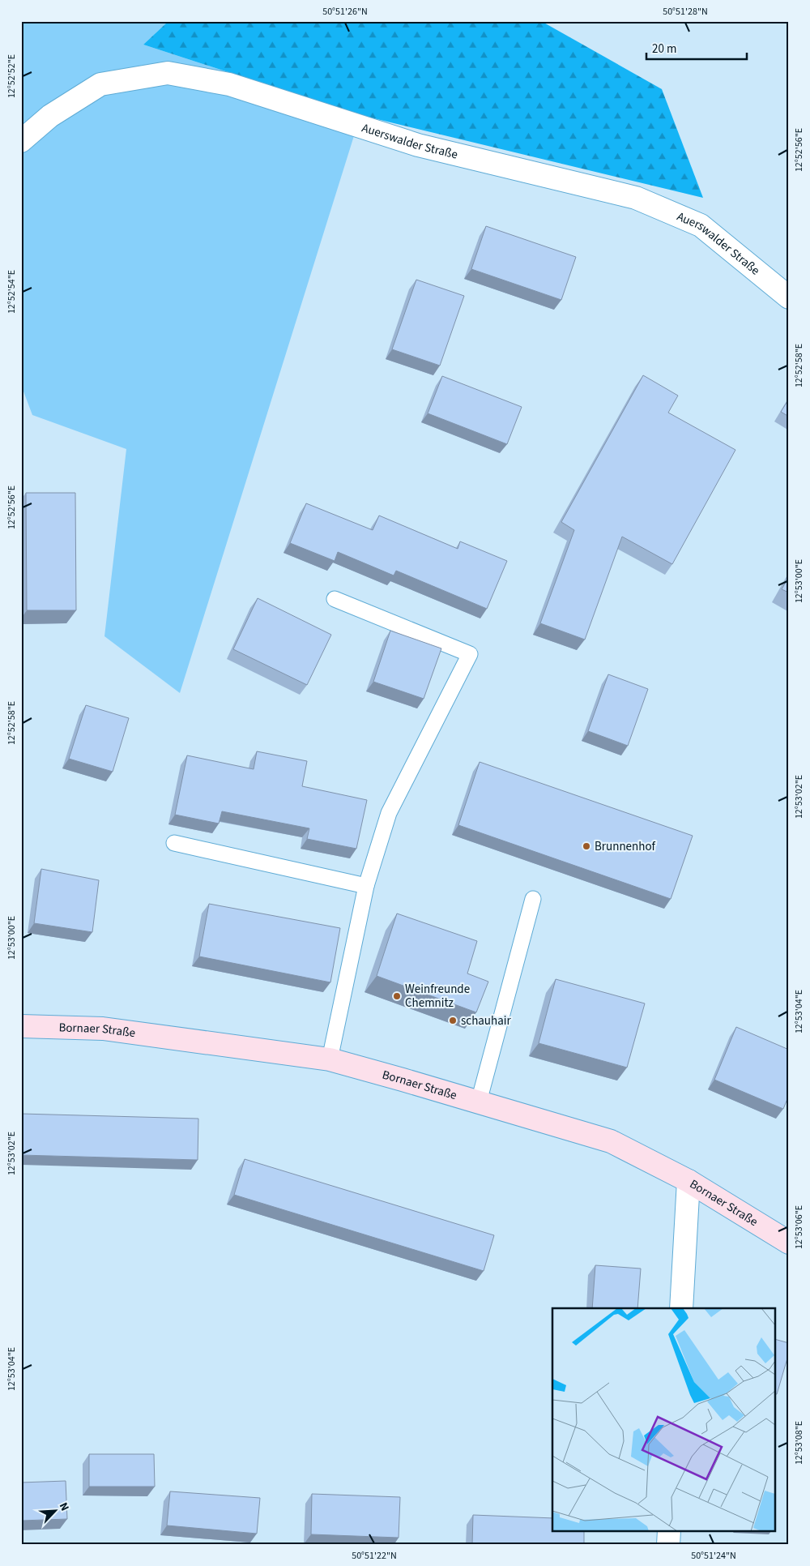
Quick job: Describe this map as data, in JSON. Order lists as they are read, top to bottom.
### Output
{
  "streets": {
    "main road": ["Bornaer Straße"],
    "street": ["Auerswalder Straße"]
  },
  "places": ["Brunnenhof", "Weinfreunde Chemnitz", "schauhair"],
  "scale_bar": "20 m",
  "north": "top right",
  "coordinates": [
    "50°51'26\"N",
    "50°51'28\"N",
    "12°52'52\"E",
    "12°52'56\"E",
    "12°52'54\"E",
    "12°52'58\"E",
    "12°53'00\"E",
    "12°53'02\"E",
    "12°53'04\"E",
    "12°53'06\"E",
    "12°53'08\"E",
    "50°51'22\"N",
    "50°51'24\"N"
  ]
}
